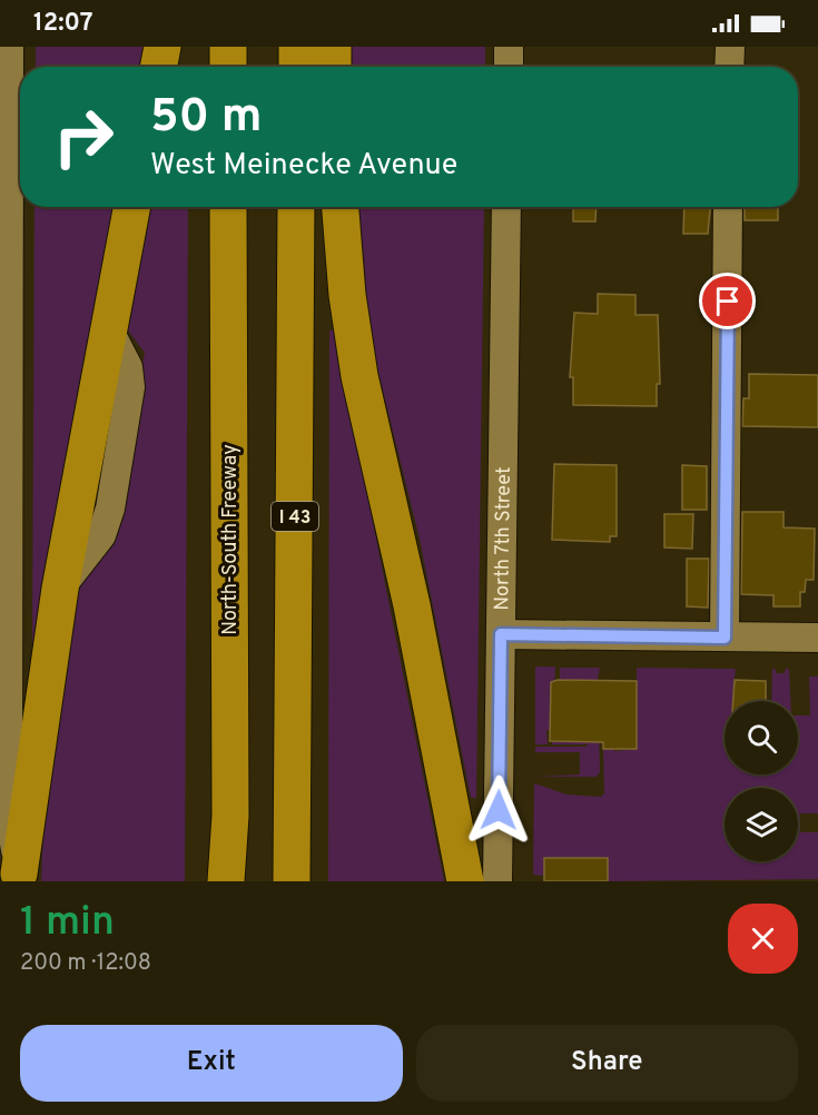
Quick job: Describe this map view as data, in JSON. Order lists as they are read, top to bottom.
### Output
{
  "streets": {
    "highway": ["I 43", "North-South Freeway"],
    "street": ["North 7th Street"]
  },
  "page": {
    "status": "12:07",
    "turn": ["50 m", "West Meinecke Avenue"],
    "heading": ["1 min", "200 m · 12:08"],
    "buttons": ["Exit", "Share"]
  }
}
